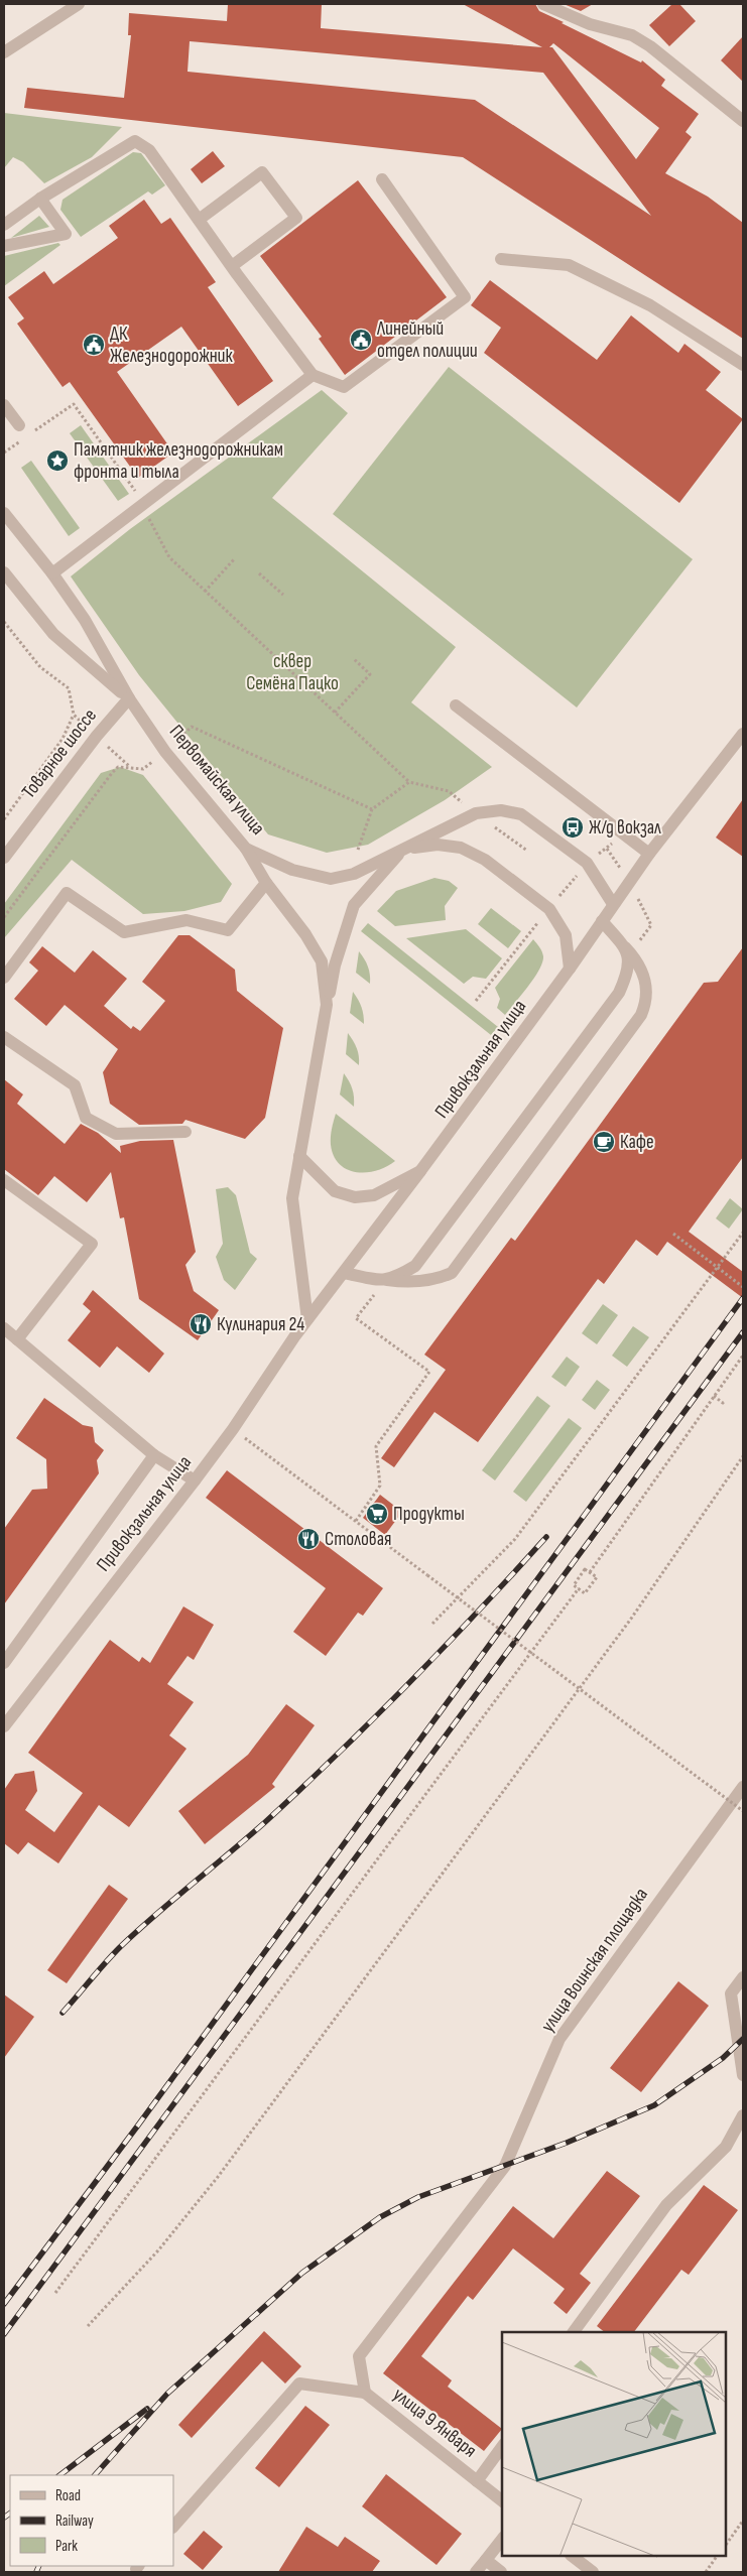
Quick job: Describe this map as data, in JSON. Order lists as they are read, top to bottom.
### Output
{
  "streets": {
    "street": [
      "Товарное шоссе",
      "Первомайская улица",
      "Привокзальная улица",
      "улица Воинская площадка",
      "улица 9 Января"
    ]
  },
  "crossings": [
    ["Товарное шоссе", "Первомайская улица"],
    ["Первомайская улица", "Привокзальная улица"],
    ["улица Воинская площадка", "улица 9 Января"]
  ],
  "parks": ["сквер Семёна Пацко"],
  "places": {
    "public building": ["Линейный отдел полиции", "ДК Железнодорожник"],
    "place": ["Памятник железнодорожникам фронта и тыла"],
    "bus stop": ["Ж/д вокзал"],
    "cafe": ["Кафе"],
    "restaurant": ["Кулинария 24", "Столовая"],
    "supermarket": ["Продукты"]
  },
  "legend": ["Road", "Railway", "Park"]
}
